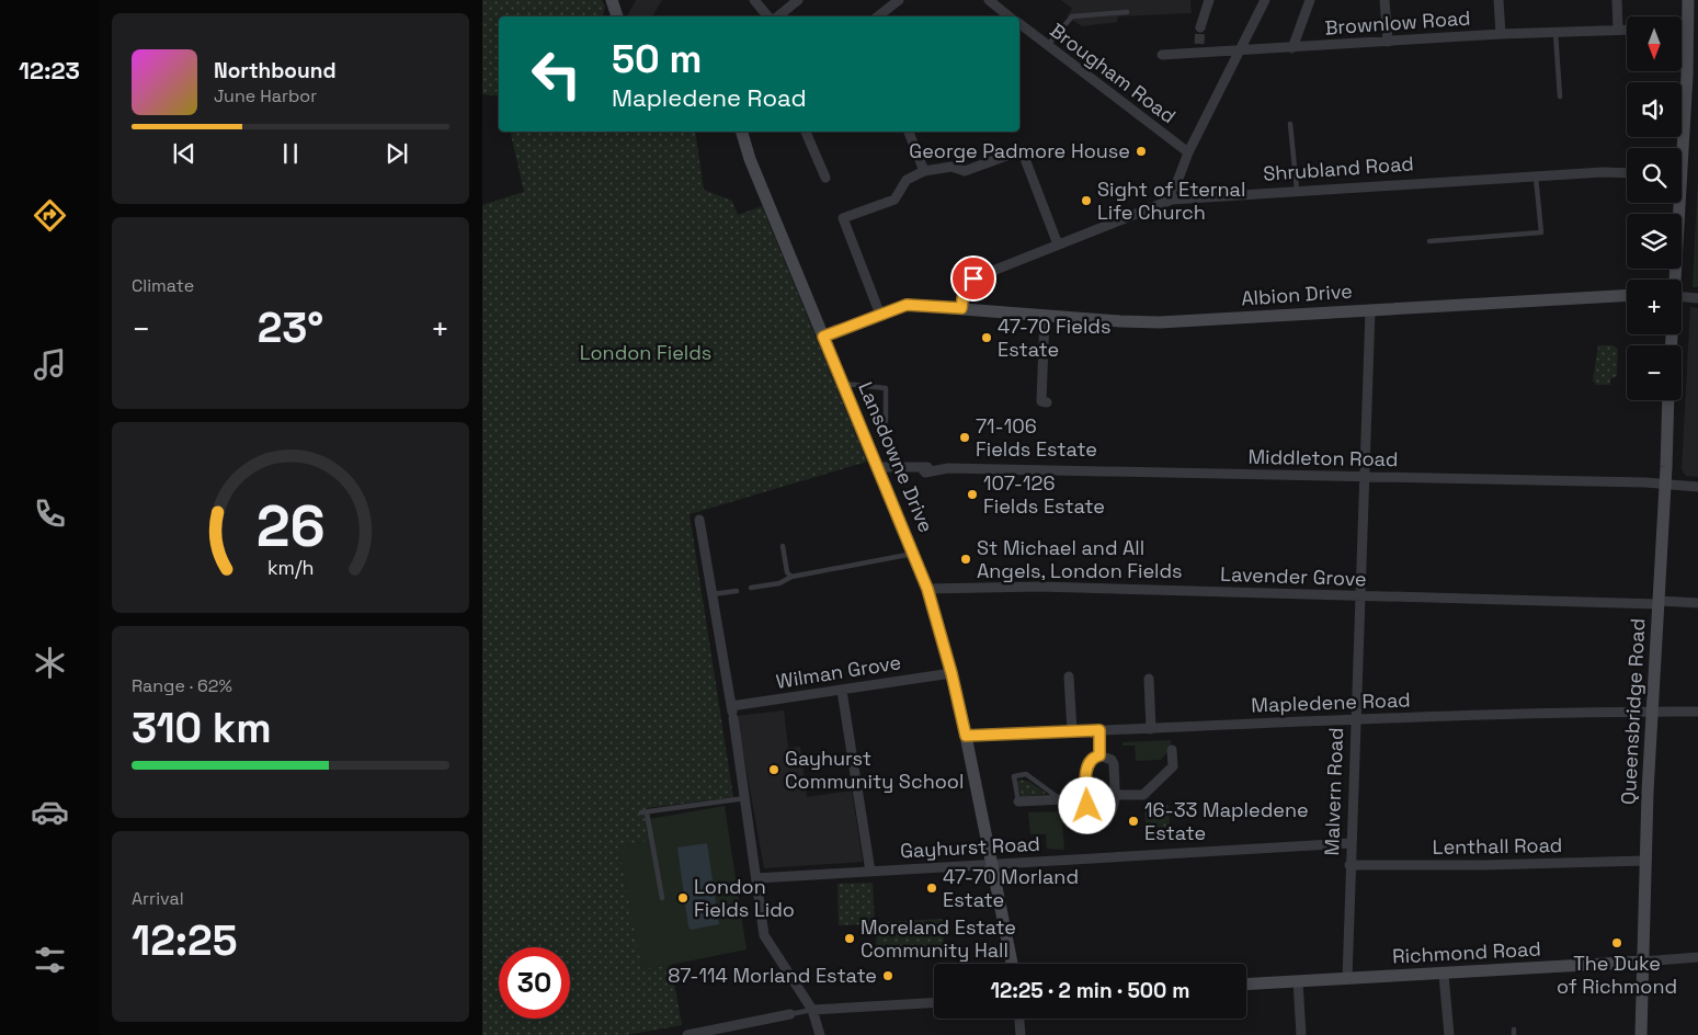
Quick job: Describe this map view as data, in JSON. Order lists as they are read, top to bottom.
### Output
{
  "streets": {
    "street": [
      "Brownlow Road",
      "Brougham Road",
      "Shrubland Road",
      "Albion Drive",
      "Lansdowne Drive",
      "Middleton Road",
      "Lavender Grove",
      "Wilman Grove",
      "Mapledene Road",
      "Queensbridge Road",
      "Malvern Road",
      "Lenthall Road",
      "Gayhurst Road",
      "Richmond Road"
    ]
  },
  "crossings": [
    ["Shrubland Road", "Albion Drive"],
    ["Albion Drive", "Malvern Road"],
    ["Lansdowne Drive", "Middleton Road"],
    ["Lansdowne Drive", "Lavender Grove"],
    ["Lansdowne Drive", "Wilman Grove"],
    ["Lansdowne Drive", "Mapledene Road"],
    ["Lansdowne Drive", "Gayhurst Road"],
    ["Middleton Road", "Queensbridge Road"],
    ["Middleton Road", "Malvern Road"],
    ["Lavender Grove", "Queensbridge Road"],
    ["Lavender Grove", "Malvern Road"],
    ["Mapledene Road", "Queensbridge Road"],
    ["Mapledene Road", "Malvern Road"],
    ["Queensbridge Road", "Lenthall Road"],
    ["Queensbridge Road", "Richmond Road"],
    ["Malvern Road", "Lenthall Road"],
    ["Malvern Road", "Gayhurst Road"],
    ["Malvern Road", "Richmond Road"]
  ],
  "parks": ["London Fields"],
  "places": [
    "George Padmore House",
    "Sight of Eternal Life Church",
    "47-70 Fields Estate",
    "71-106 Fields Estate",
    "107-126 Fields Estate",
    "St Michael and All Angels, London Fields",
    "Gayhurst Community School",
    "16-33 Mapledene Estate",
    "47-70 Morland Estate",
    "London Fields Lido",
    "Moreland Estate Community Hall",
    "The Duke of Richmond",
    "87-114 Morland Estate"
  ],
  "north": "bottom",
  "page": {
    "tabs": "12:23",
    "map_buttons": ["+", "−"],
    "turn": ["50 m", "Mapledene Road"],
    "song": ["Northbound", "June Harbor"],
    "tile": [
      "Climate",
      ["Range · 62%", "310 km"],
      ["Arrival", "12:25"]
    ],
    "heat": ["−", "23°", "+"],
    "limit": "30",
    "trip": "12:25 · 2 min · 500 m",
    "gauge": ["26", "km/h"]
  }
}
